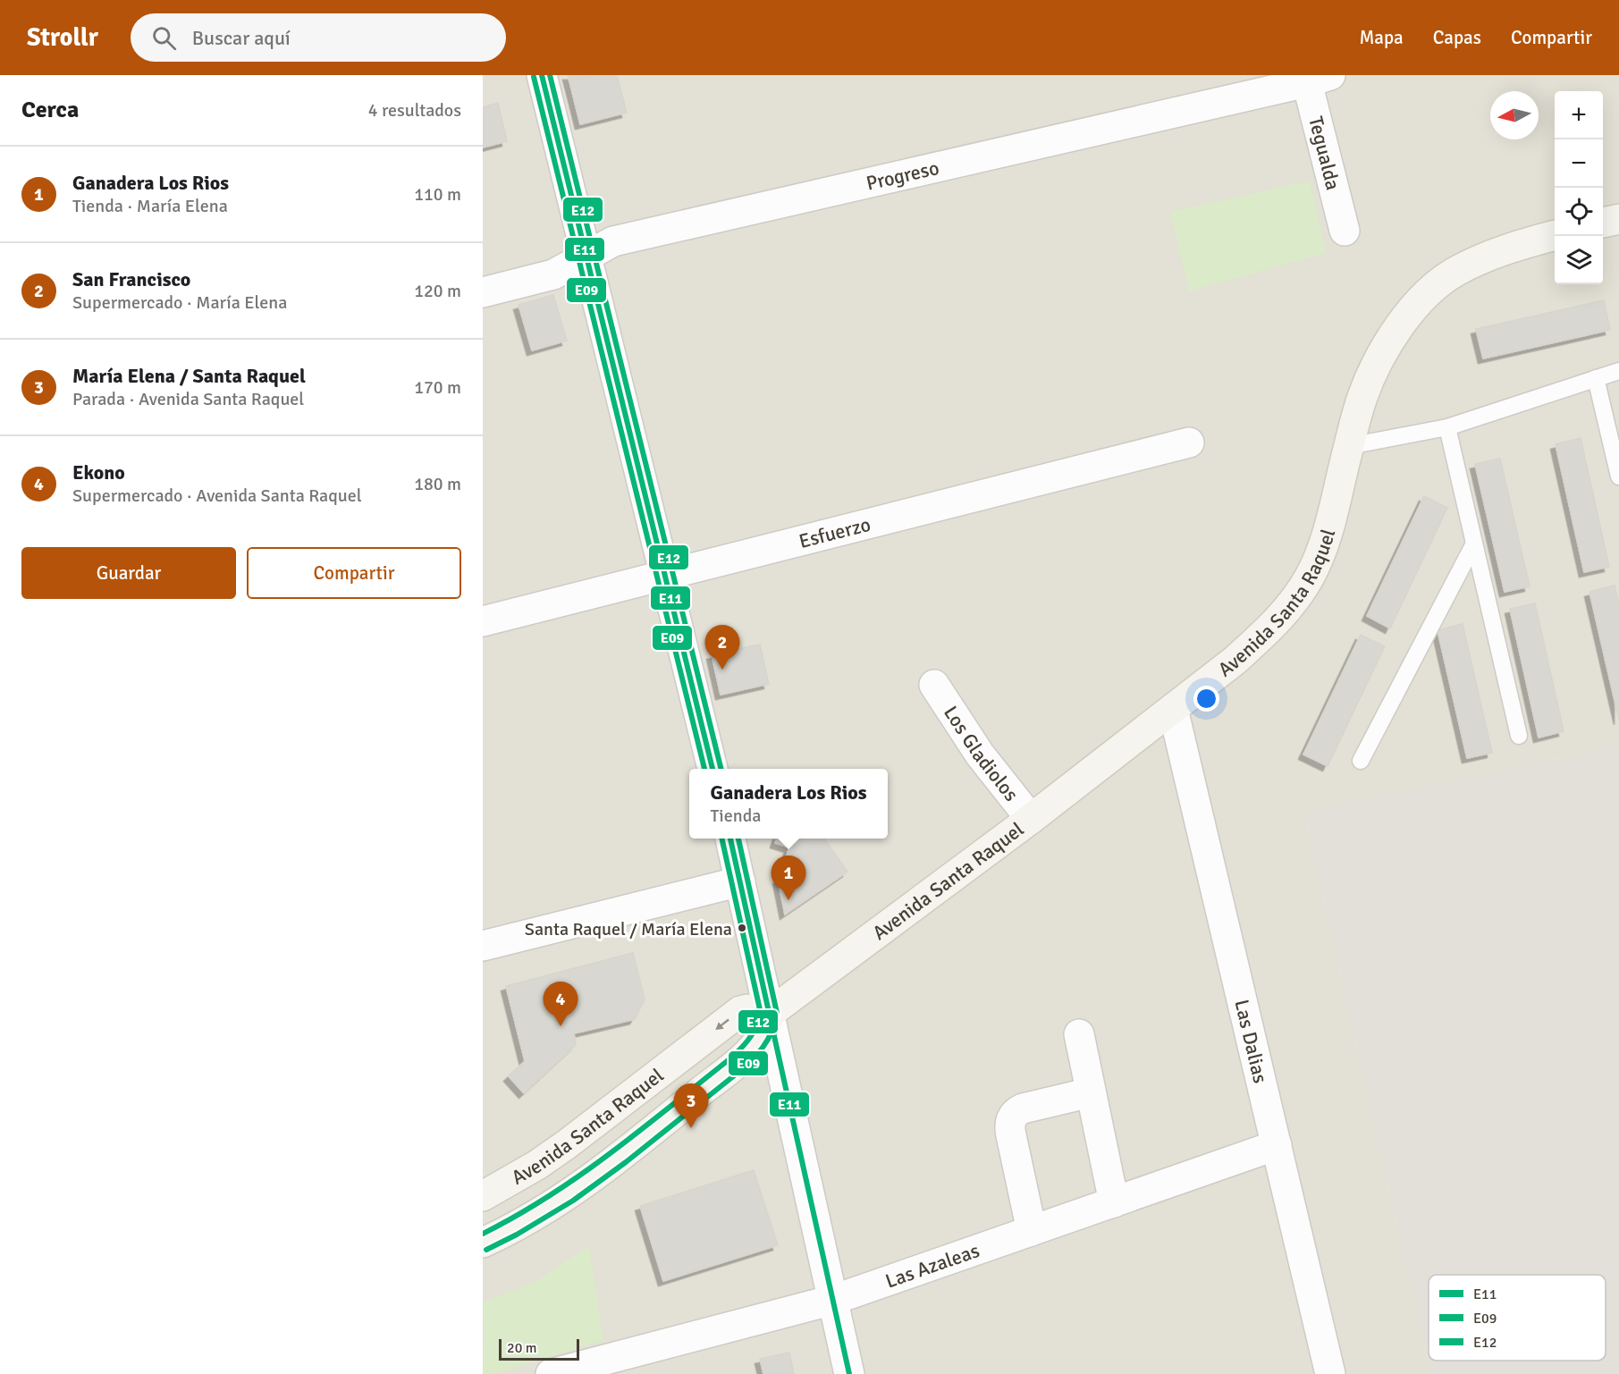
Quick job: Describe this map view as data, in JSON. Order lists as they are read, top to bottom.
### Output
{
  "streets": {
    "main road": ["Avenida Santa Raquel"],
    "street": [
      "Tegualda",
      "Progreso",
      "Esfuerzo",
      "Los Gladiolos",
      "Las Dalias",
      "Las Azaleas"
    ]
  },
  "crossings": [
    ["Tegualda", "Progreso"],
    ["Avenida Santa Raquel", "Los Gladiolos"],
    ["Avenida Santa Raquel", "Las Dalias"],
    ["Las Dalias", "Las Azaleas"]
  ],
  "places": ["Santa Raquel / María Elena"],
  "lines": ["transit line E11", "transit line E12", "transit line E09"],
  "legend": ["E11", "E09", "E12"],
  "scale_bar": "20 m",
  "north": "left",
  "page": {
    "header": "Strollr",
    "search": "Buscar aquí",
    "nav": ["Mapa", "Capas", "Compartir"],
    "heading": ["Cerca", "4 resultados"],
    "map_buttons": ["+", "−"],
    "list": [
      {
        "mark": "1",
        "name": "Ganadera Los Rios",
        "note": "Tienda · María Elena",
        "value": "110 m"
      },
      {
        "mark": "2",
        "name": "San Francisco",
        "note": "Supermercado · María Elena",
        "value": "120 m"
      },
      {
        "mark": "3",
        "name": "María Elena / Santa Raquel",
        "note": "Parada · Avenida Santa Raquel",
        "value": "170 m"
      },
      {
        "mark": "4",
        "name": "Ekono",
        "note": "Supermercado · Avenida Santa Raquel",
        "value": "180 m"
      }
    ],
    "buttons": ["Guardar", "Compartir"],
    "pins": [
      "2",
      "1",
      "4",
      "3"
    ],
    "popup": ["Ganadera Los Rios", "Tienda"],
    "scale": "20 m"
  }
}
